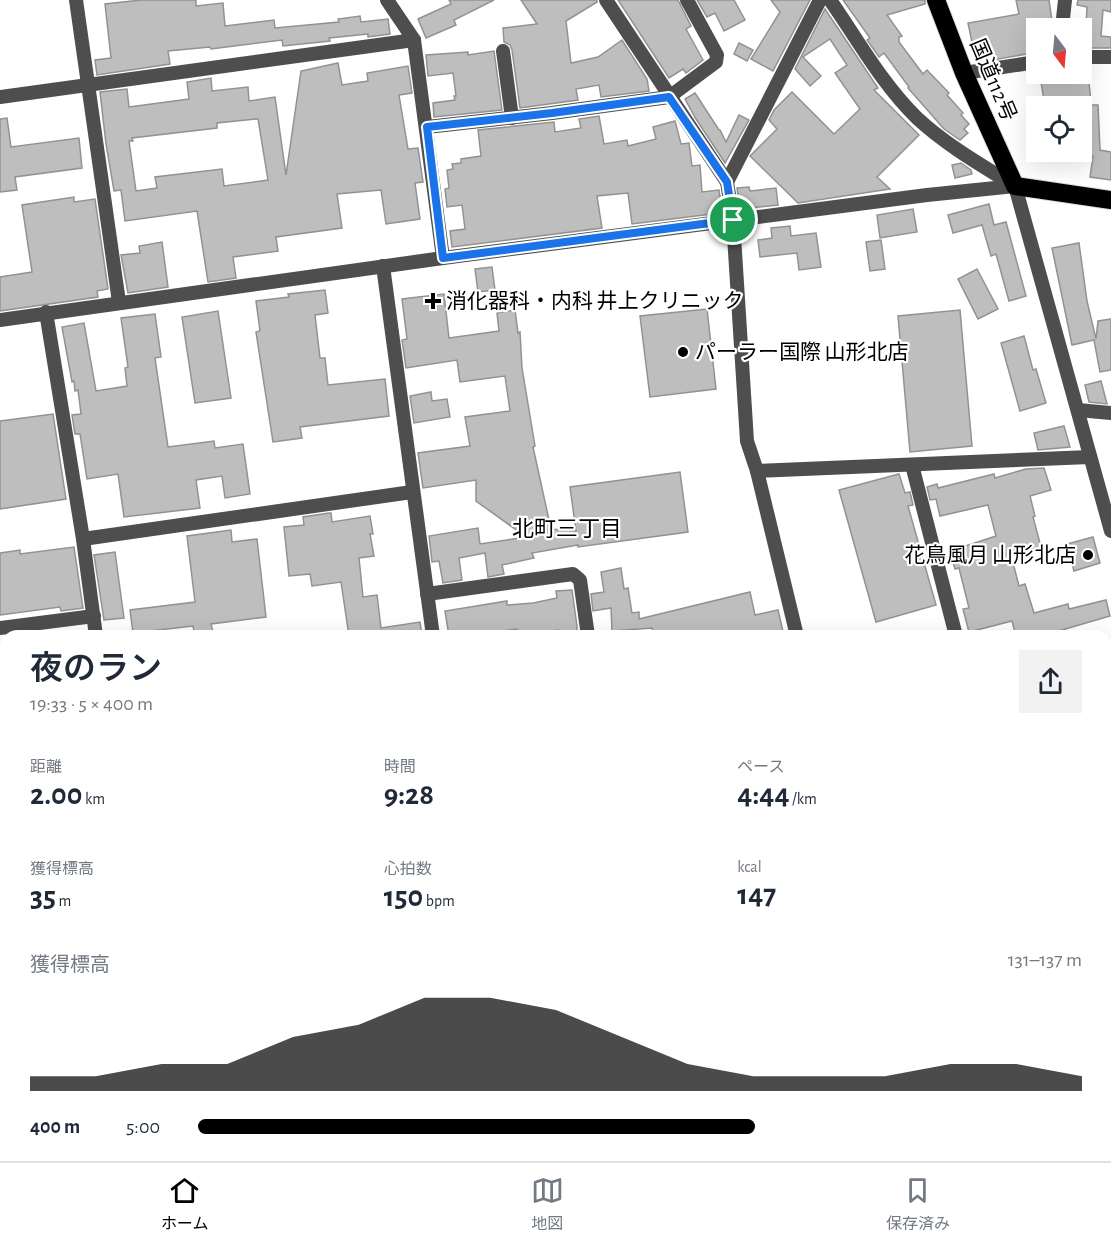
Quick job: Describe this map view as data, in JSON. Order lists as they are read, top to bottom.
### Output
{
  "streets": {
    "highway": ["国道112号"]
  },
  "districts": ["北町三丁目"],
  "places": {
    "health": ["消化器科・内科 井上クリニック"],
    "other": ["パーラー国際 山形北店", "花鳥風月 山形北店"]
  },
  "north": "bottom",
  "page": {
    "heading": ["夜のラン", "19:33 · 5 × 400 m"],
    "stats": [
      ["距離", "2.00 km"],
      ["時間", "9:28"],
      ["ペース", "4:44 /km"],
      ["獲得標高", "35 m"],
      ["心拍数", "150 bpm"],
      ["kcal", "147"]
    ],
    "chart": ["獲得標高", "131–137 m"],
    "list": [
      {
        "name": "400 m",
        "note": "5:00"
      }
    ],
    "tabs": ["ホーム", "地図", "保存済み"]
  }
}
